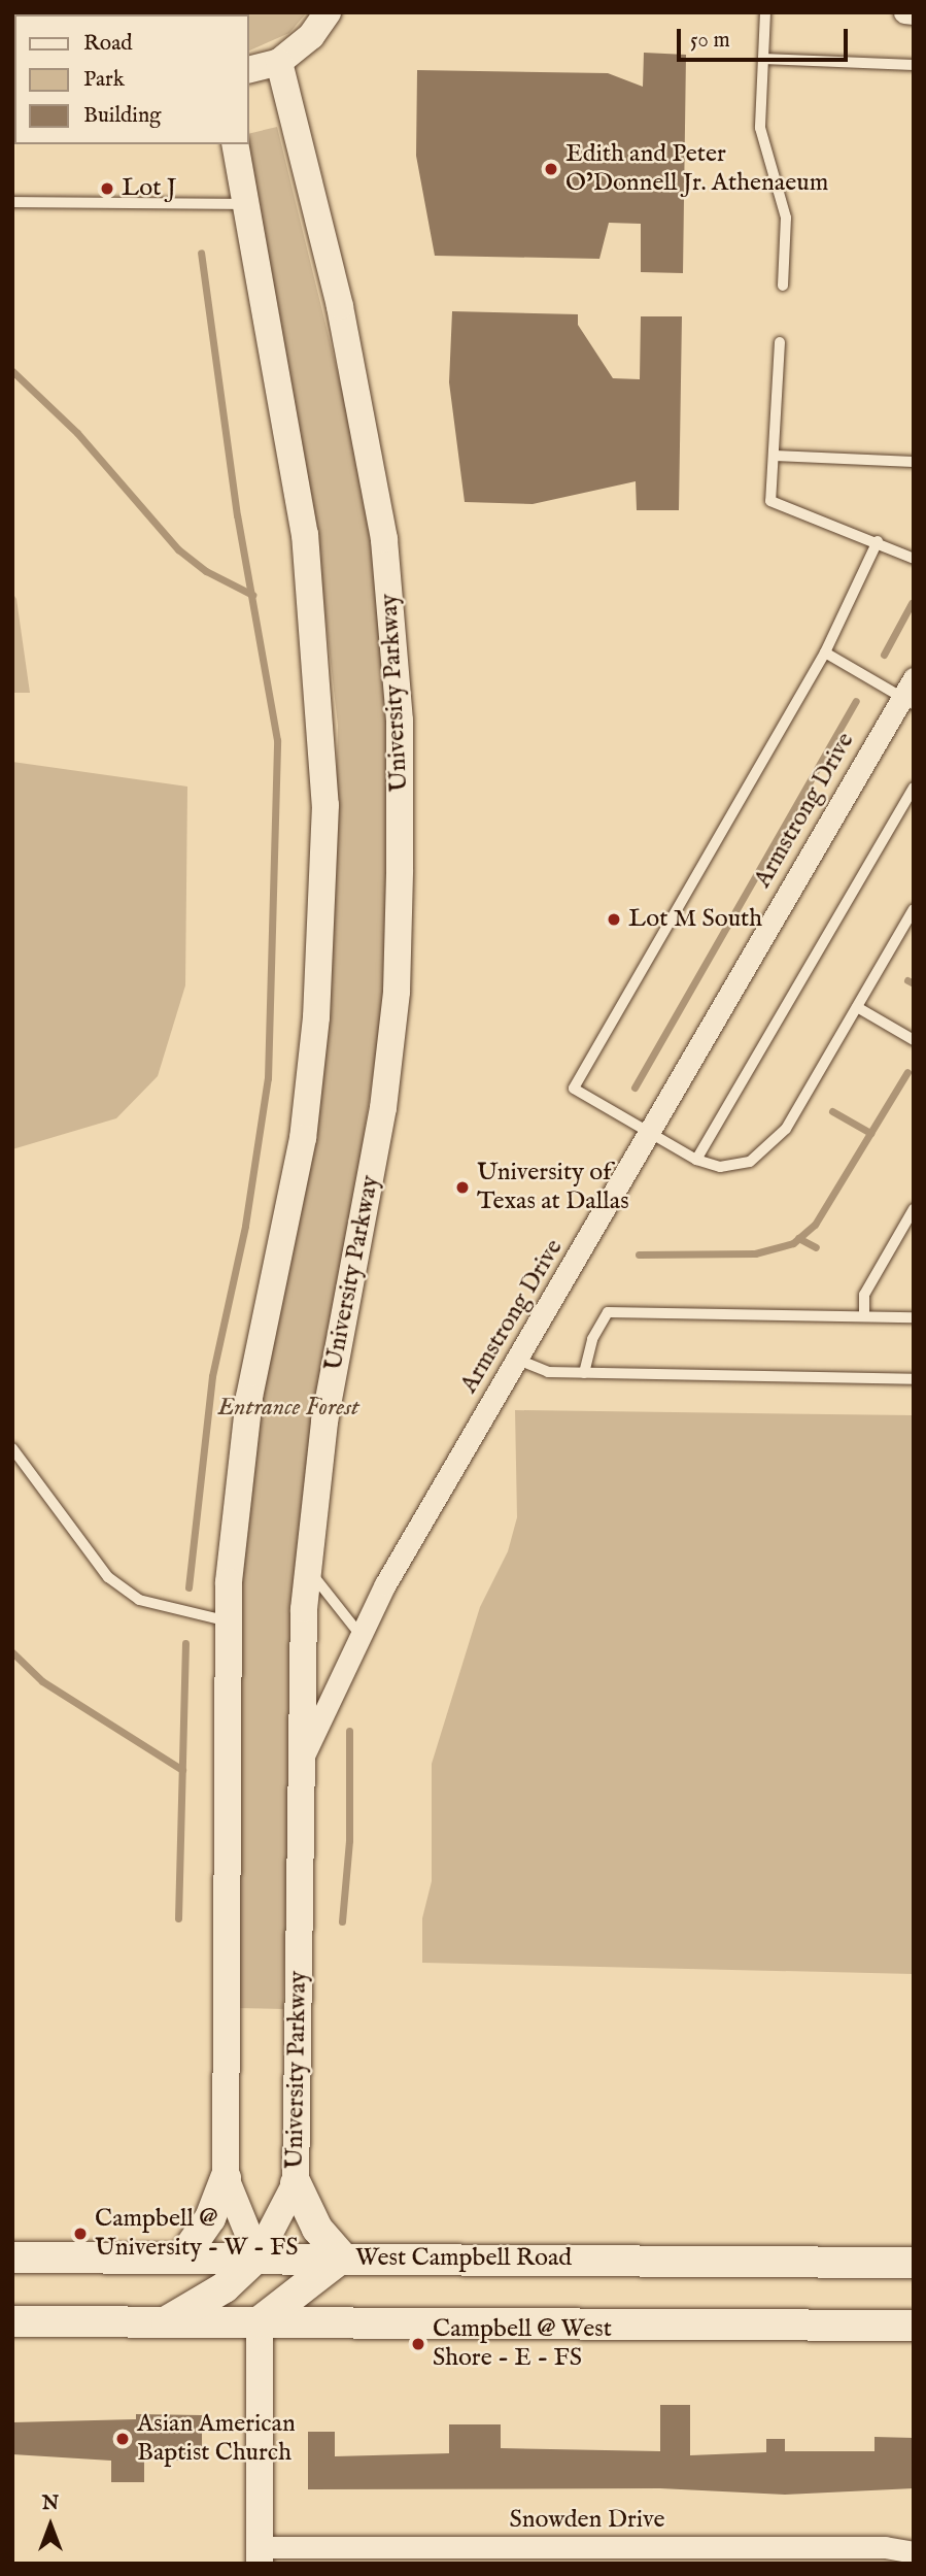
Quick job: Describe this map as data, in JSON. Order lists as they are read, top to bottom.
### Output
{
  "streets": {
    "main road": ["West Campbell Road"],
    "street": ["University Parkway", "Armstrong Drive", "Snowden Drive"]
  },
  "crossings": [
    ["University Parkway", "Armstrong Drive"],
    ["University Parkway", "West Campbell Road"]
  ],
  "parks": ["Entrance Forest"],
  "places": [
    "Edith and Peter O’Donnell Jr. Athenaeum",
    "Lot J",
    "Lot M South",
    "University of Texas at Dallas",
    "Campbell @ University - W - FS",
    "Campbell @ West Shore - E - FS",
    "Asian American Baptist Church"
  ],
  "legend": ["Road", "Park", "Building"],
  "scale_bar": "50 m",
  "north": "top"
}
